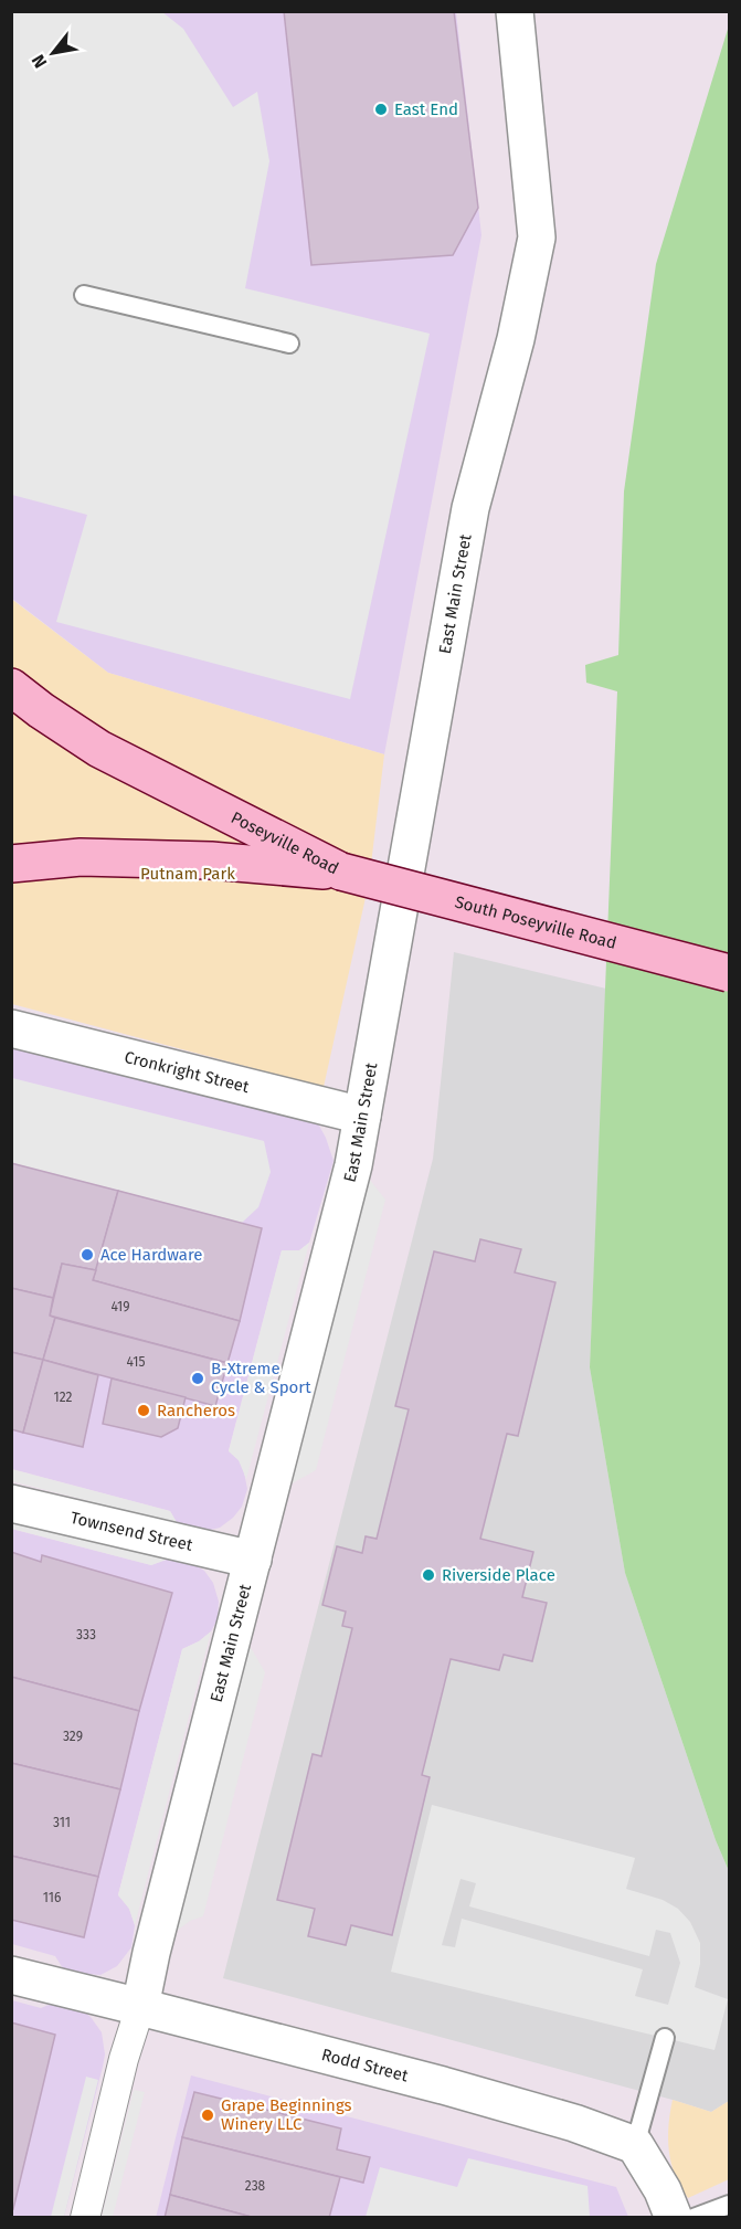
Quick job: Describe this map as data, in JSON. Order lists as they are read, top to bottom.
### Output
{
  "streets": {
    "main road": ["Poseyville Road", "South Poseyville Road"],
    "street": [
      "East Main Street",
      "Cronkright Street",
      "Townsend Street",
      "Rodd Street"
    ]
  },
  "crossings": [
    ["East Main Street", "Cronkright Street"],
    ["East Main Street", "Townsend Street"],
    ["East Main Street", "Rodd Street"],
    ["Poseyville Road", "South Poseyville Road"]
  ],
  "parks": ["Putnam Park"],
  "places": [
    "East End",
    "Ace Hardware",
    "B-Xtreme Cycle & Sport",
    "Rancheros",
    "Riverside Place",
    "Grape Beginnings Winery LLC"
  ],
  "house_numbers": [
    "419",
    "415",
    "122",
    "333",
    "329",
    "311",
    "116",
    "238"
  ],
  "north": "bottom left"
}
